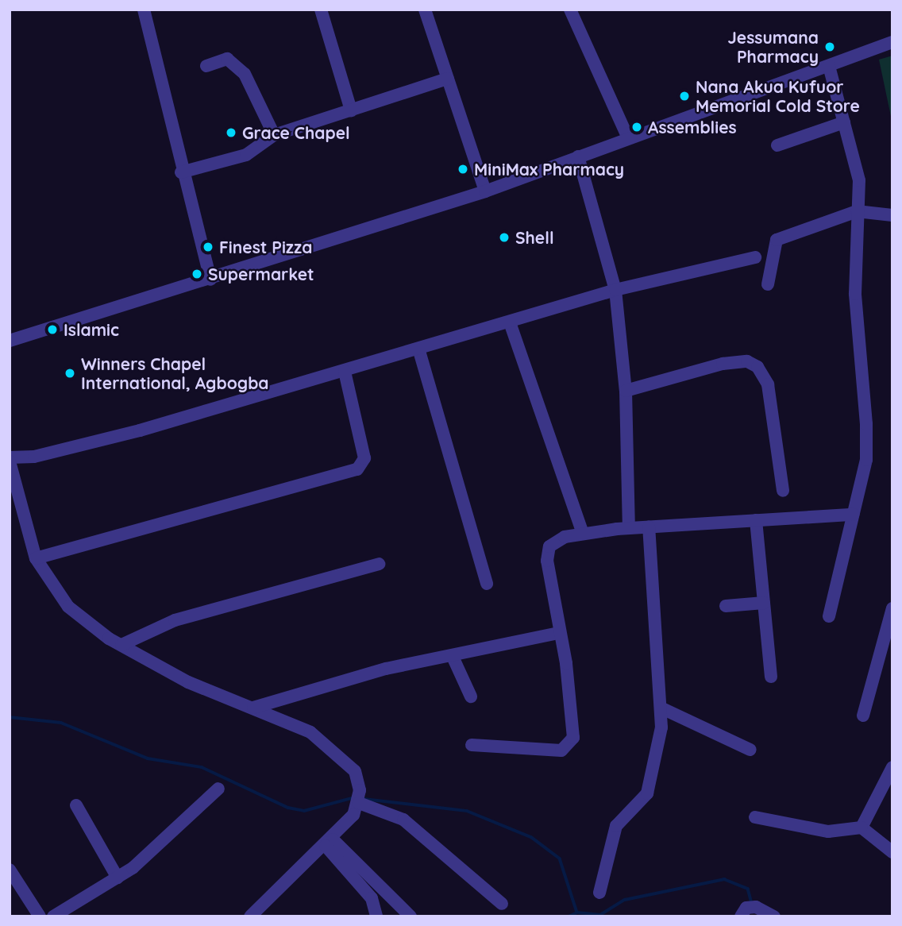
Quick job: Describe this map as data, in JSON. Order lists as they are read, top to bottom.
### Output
{
  "places": [
    "Jessumana Pharmacy",
    "Nana Akua Kufuor Memorial Cold Store",
    "Assemblies",
    "Grace Chapel",
    "MiniMax Pharmacy",
    "Shell",
    "Finest Pizza",
    "Supermarket",
    "Islamic",
    "Winners Chapel International, Agbogba"
  ]
}
